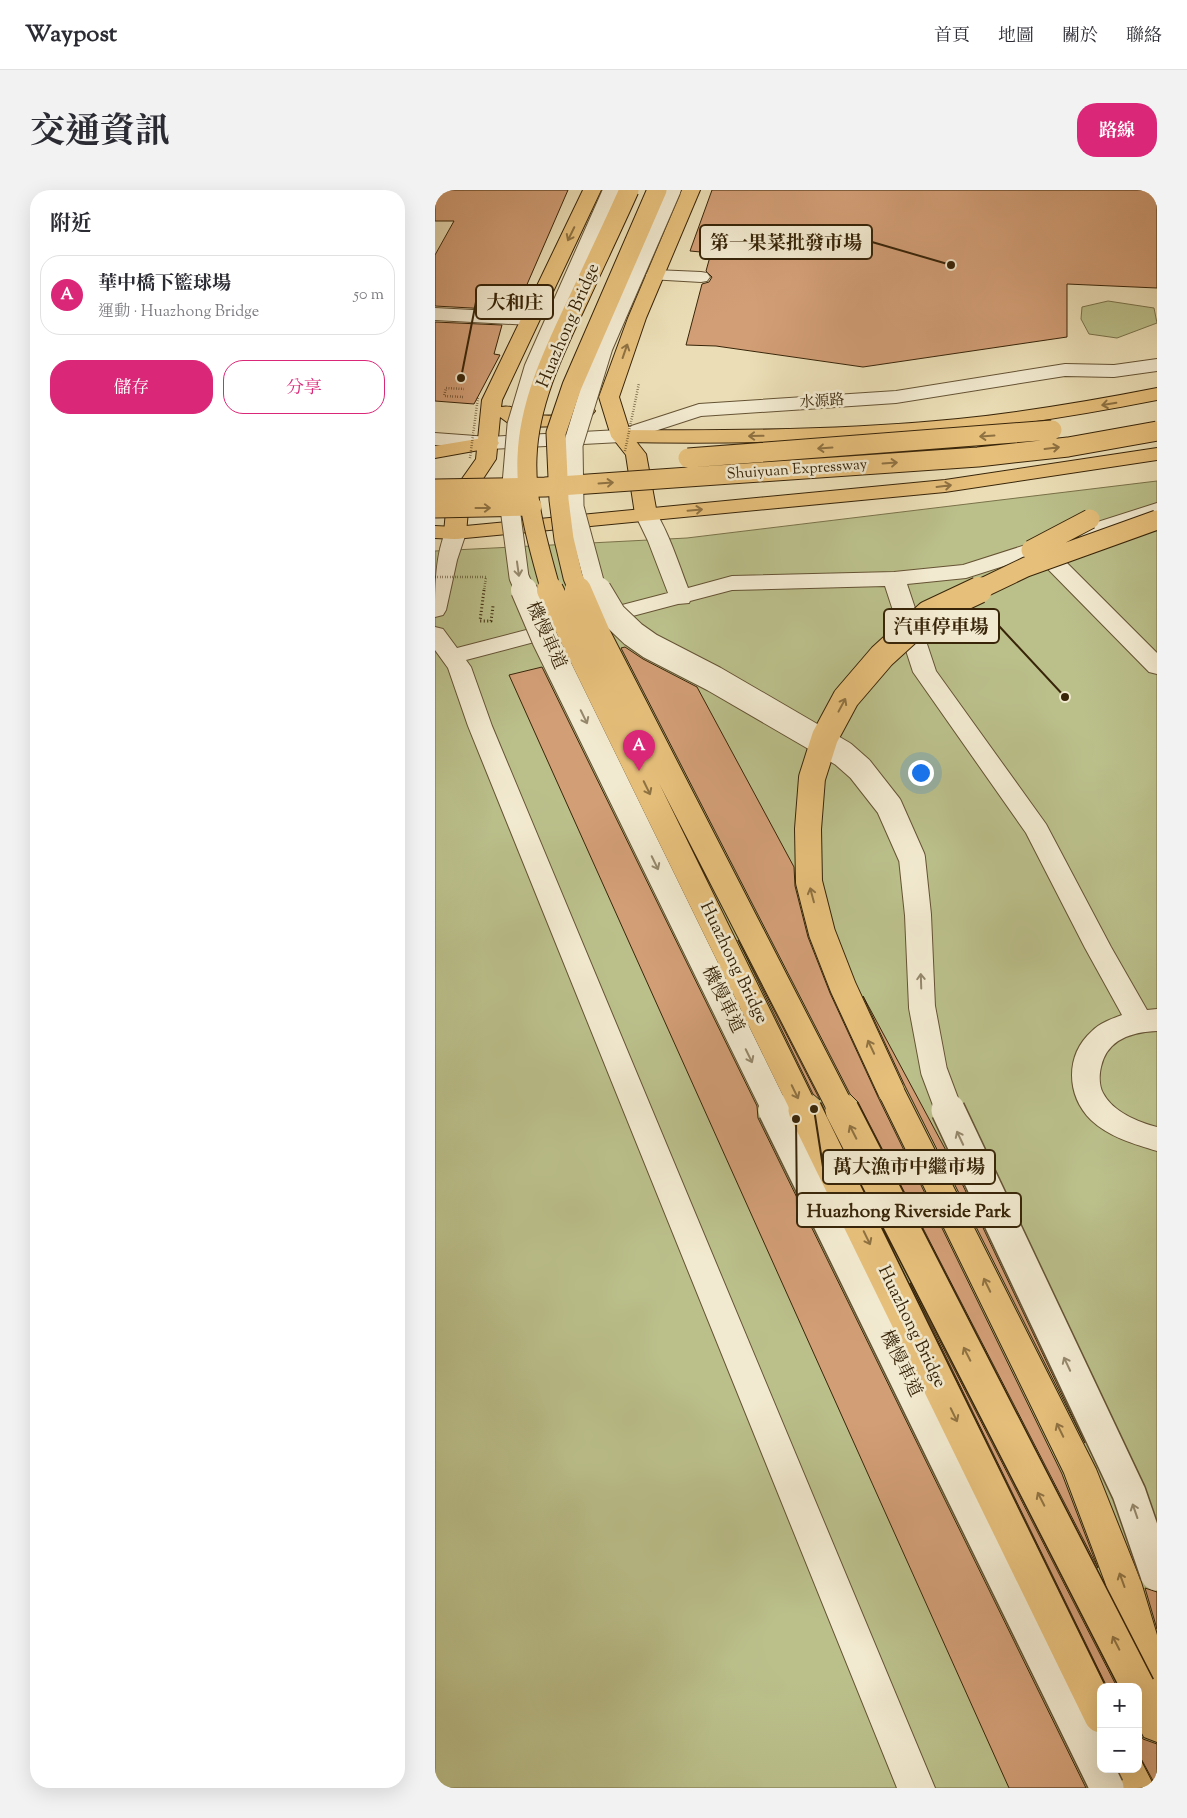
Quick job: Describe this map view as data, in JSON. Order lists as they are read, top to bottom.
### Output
{
  "streets": {
    "main road": ["Huazhong Bridge", "Shuiyuan Expressway"],
    "street": ["水源路", "機慢車道"]
  },
  "crossings": [
    ["Huazhong Bridge", "機慢車道"]
  ],
  "places": [
    "第一果菜批發市場",
    "大和庄",
    "汽車停車場",
    "萬大漁市中繼市場",
    "Huazhong Riverside Park"
  ],
  "page": {
    "header": "Waypost",
    "nav": [
      "首頁",
      "地圖",
      "關於",
      "聯絡"
    ],
    "title": "交通資訊",
    "buttons": [
      "路線",
      ["儲存", "分享"]
    ],
    "heading": "附近",
    "list": [
      {
        "mark": "A",
        "name": "華中橋下籃球場",
        "note": "運動 · Huazhong Bridge",
        "value": "50 m"
      }
    ],
    "pins": "A",
    "map_buttons": ["+", "−"]
  }
}
